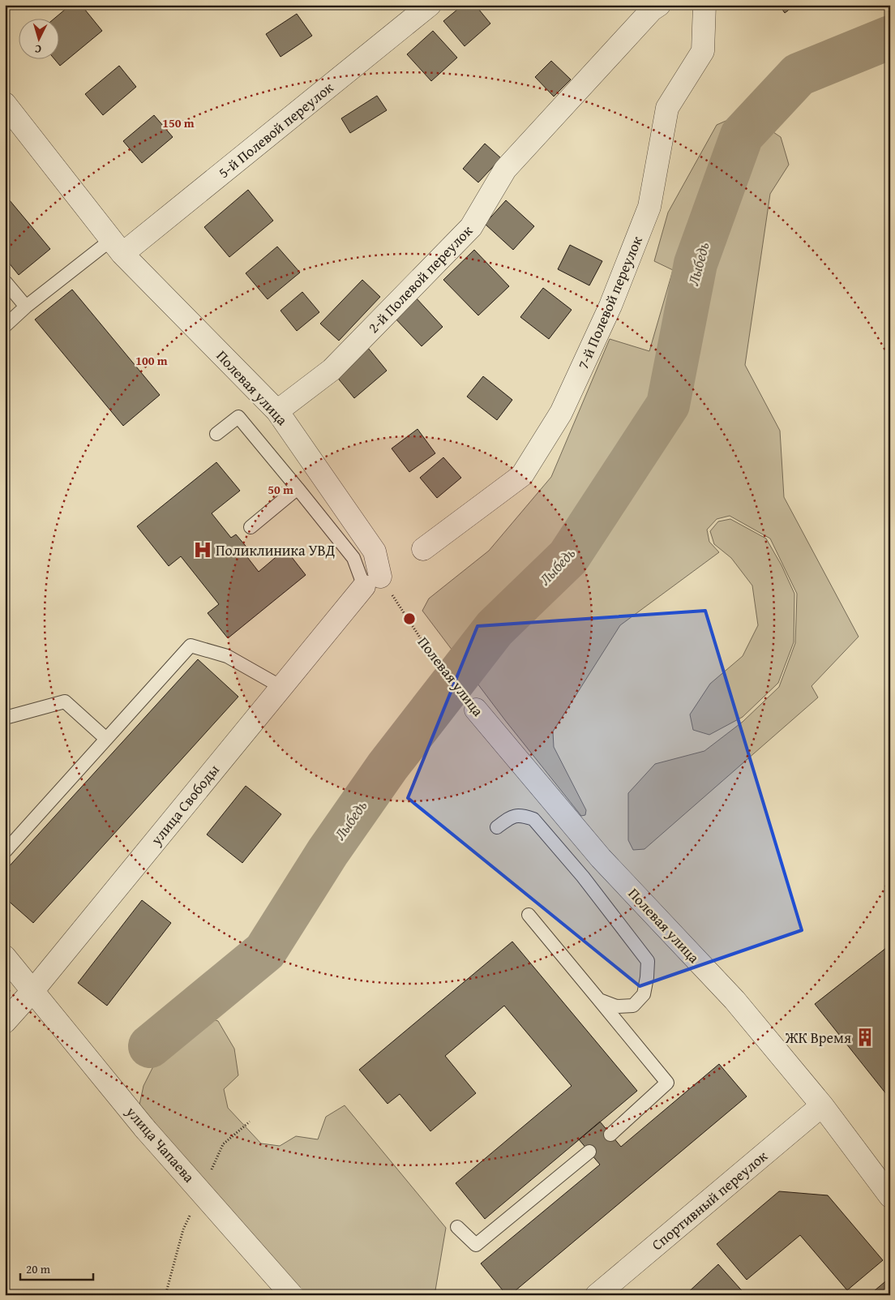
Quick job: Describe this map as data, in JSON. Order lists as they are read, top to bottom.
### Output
{
  "streets": {
    "street": [
      "5-й Полевой переулок",
      "2-й Полевой переулок",
      "7-й Полевой переулок",
      "Полевая улица",
      "улица Свободы",
      "улица Чапаева",
      "Спортивный переулок"
    ]
  },
  "crossings": [
    ["5-й Полевой переулок", "Полевая улица"],
    ["2-й Полевой переулок", "Полевая улица"],
    ["Полевая улица", "улица Свободы"],
    ["Полевая улица", "Спортивный переулок"],
    ["улица Свободы", "улица Чапаева"]
  ],
  "water": ["Лыбедь"],
  "places": {
    "hospital": ["Поликлиника УВД"],
    "building": ["ЖК Время"]
  },
  "scale_bar": "20 m",
  "north": "bottom",
  "rings": ["150 m", "100 m", "50 m"]
}
